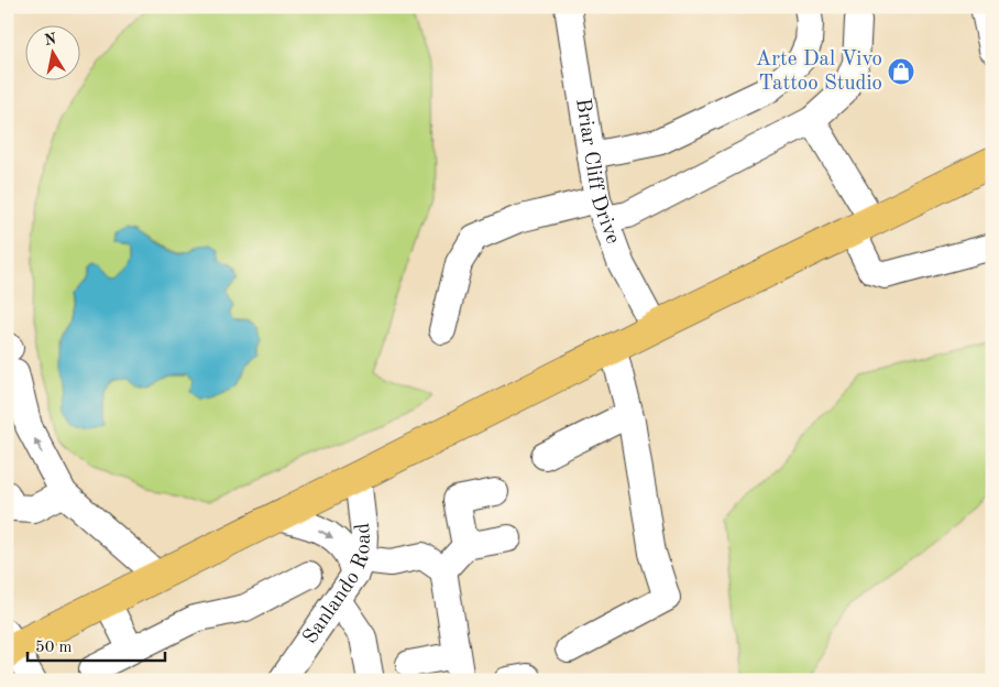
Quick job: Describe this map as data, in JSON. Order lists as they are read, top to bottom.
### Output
{
  "streets": {
    "street": ["Briar Cliff Drive", "Sanlando Road"]
  },
  "places": {
    "shop": ["Arte Dal Vivo Tattoo Studio"]
  },
  "scale_bar": "50 m",
  "north": "top"
}
